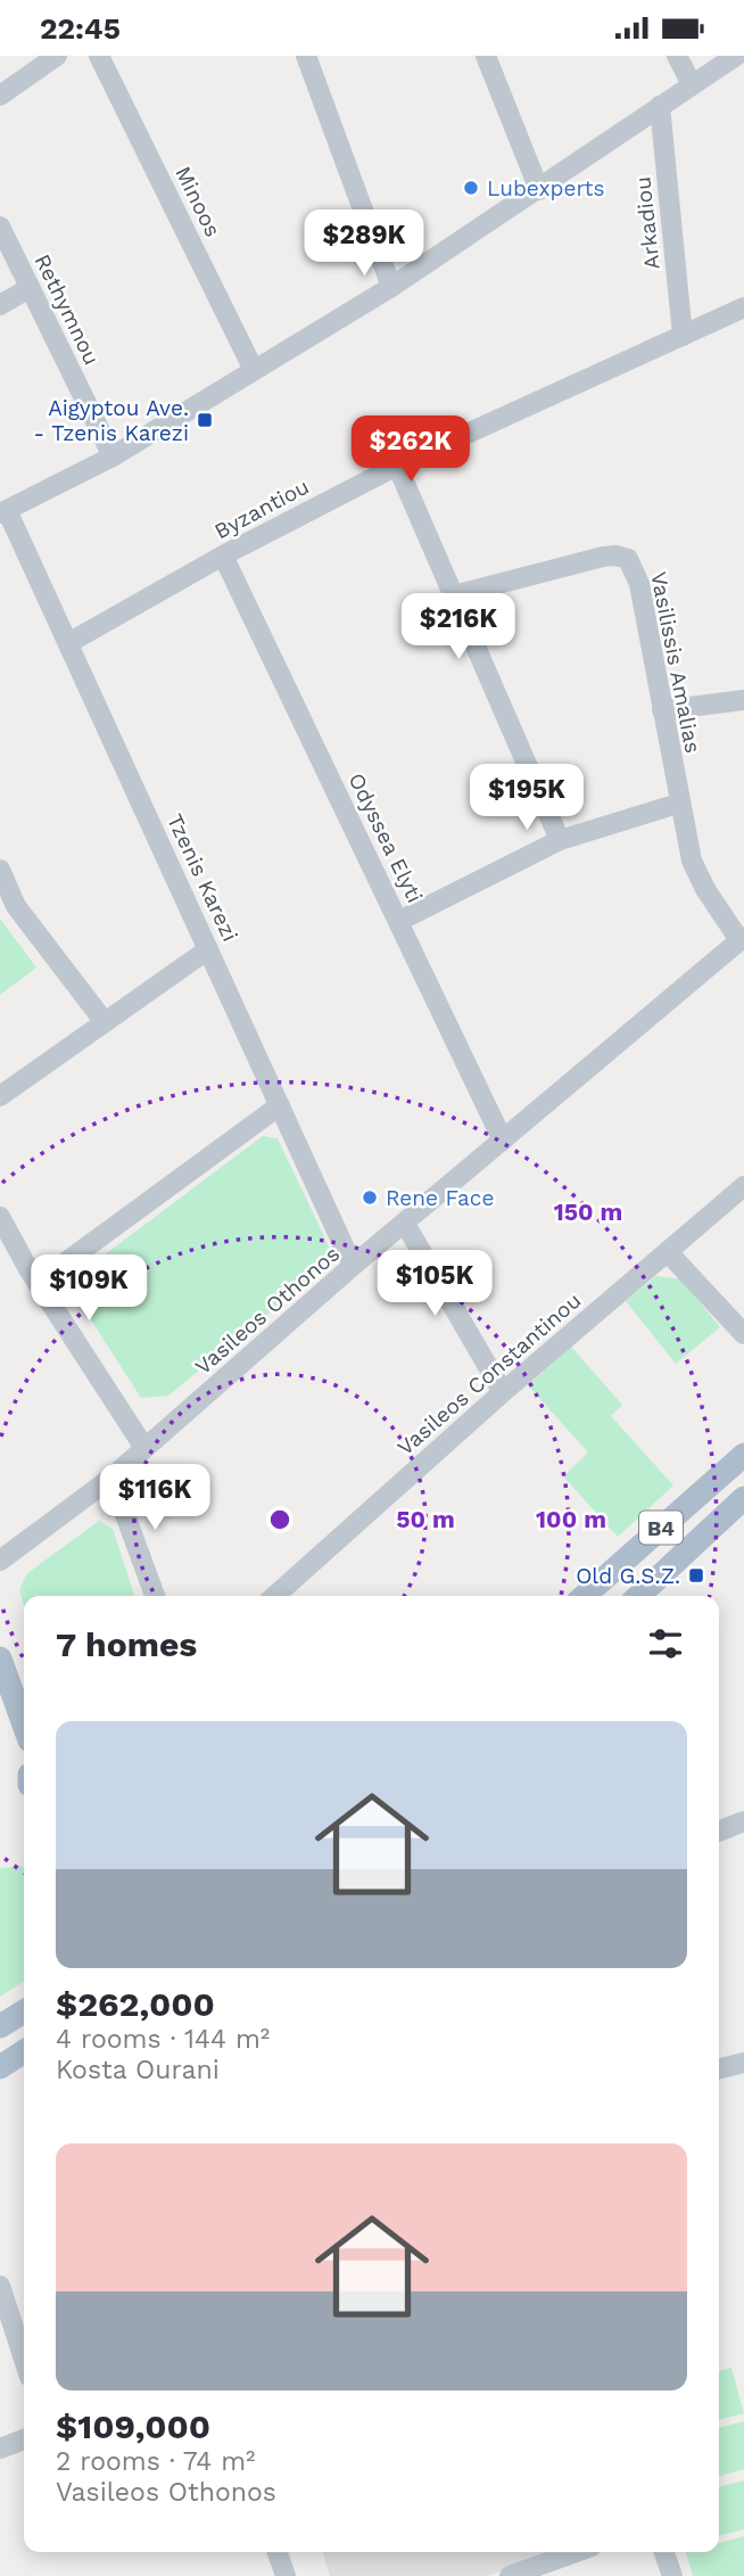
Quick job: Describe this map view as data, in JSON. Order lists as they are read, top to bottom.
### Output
{
  "streets": {
    "main road": ["B4"],
    "street": [
      "Minoos",
      "Arkadiou",
      "Rethymnou",
      "Byzantiou",
      "Vasilissis Amalias",
      "Odyssea Elyti",
      "Tzenis Karezi",
      "Vasileos Othonos",
      "Vasileos Constantinou"
    ]
  },
  "crossings": [
    ["Arkadiou", "Byzantiou"],
    ["Byzantiou", "Odyssea Elyti"],
    ["Byzantiou", "Tzenis Karezi"],
    ["Vasilissis Amalias", "Vasileos Othonos"],
    ["Odyssea Elyti", "Vasileos Othonos"],
    ["Tzenis Karezi", "Vasileos Othonos"]
  ],
  "places": {
    "other": ["Lubexperts", "Rene Face"],
    "transit": ["Aigyptou Ave. - Tzenis Karezi", "Old G.S.Z."]
  },
  "page": {
    "status": "22:45",
    "price": [
      "$289K",
      "$262K",
      "$216K",
      "$195K",
      "$105K",
      "$109K",
      "$116K"
    ],
    "heading": "7 homes",
    "list": [
      {
        "name": "$262,000",
        "note": "4 rooms · 144 m² · Kosta Ourani"
      },
      {
        "name": "$109,000",
        "note": "2 rooms · 74 m² · Vasileos Othonos"
      }
    ]
  },
  "rings": ["150 m", "50 m", "100 m"]
}
